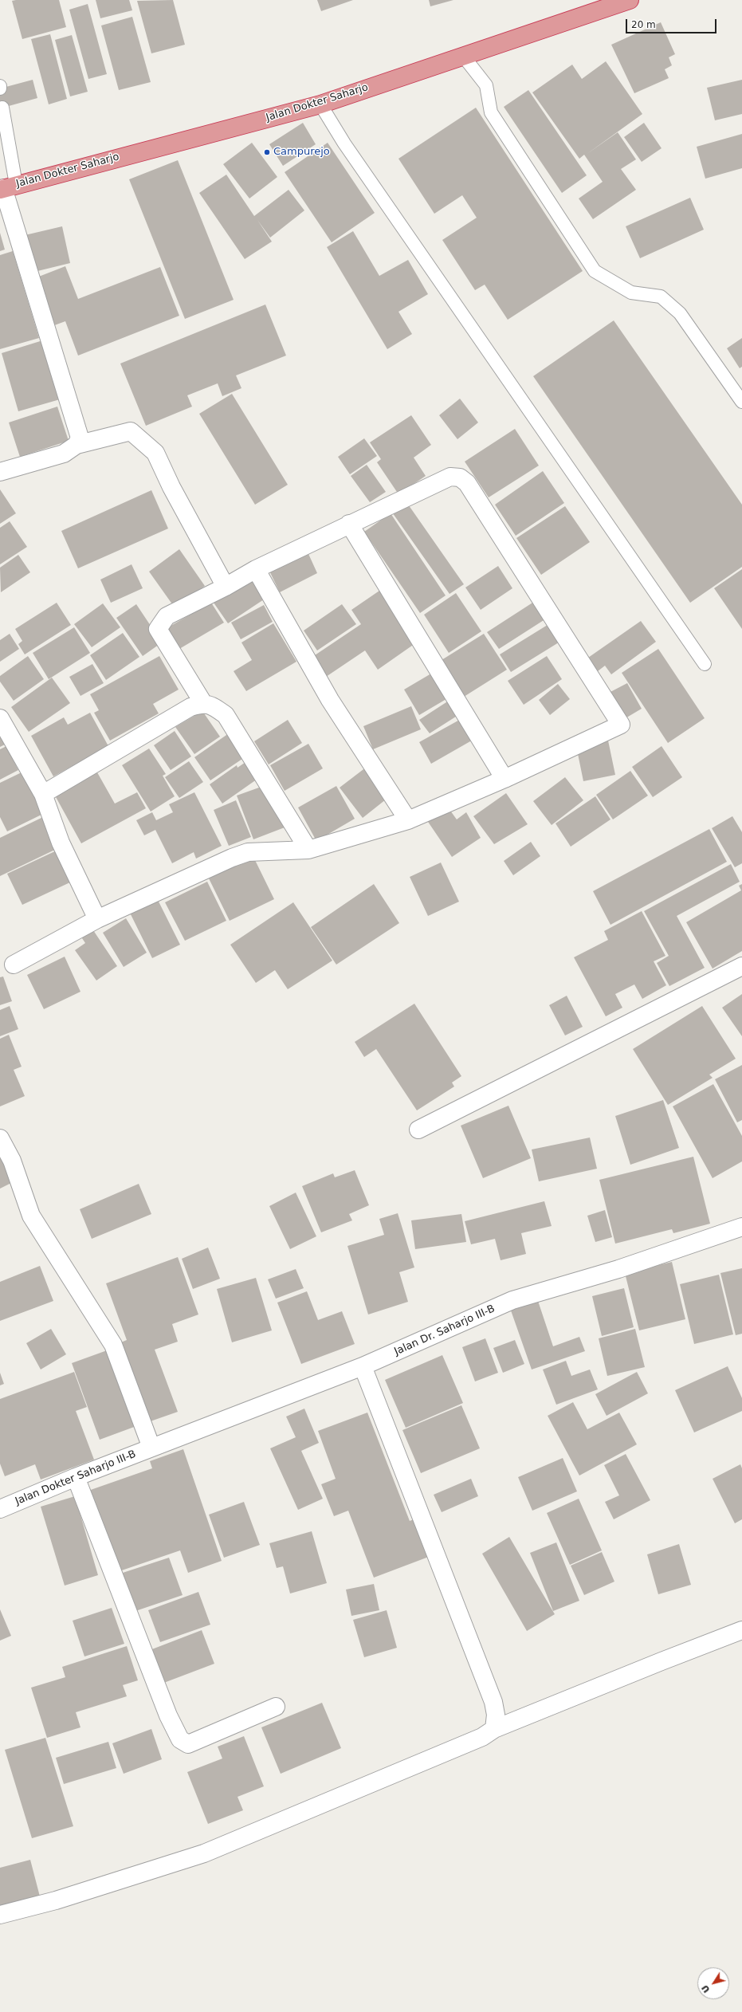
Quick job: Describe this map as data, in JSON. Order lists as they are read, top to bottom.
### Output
{
  "streets": {
    "highway": ["Jalan Dokter Saharjo"],
    "street": ["Jalan Dr. Saharjo III-B", "Jalan Dokter Saharjo III-B"]
  },
  "crossings": [
    ["Jalan Dr. Saharjo III-B", "Jalan Dokter Saharjo III-B"]
  ],
  "places": ["Campurejo"],
  "scale_bar": "20 m",
  "north": "bottom left"
}
